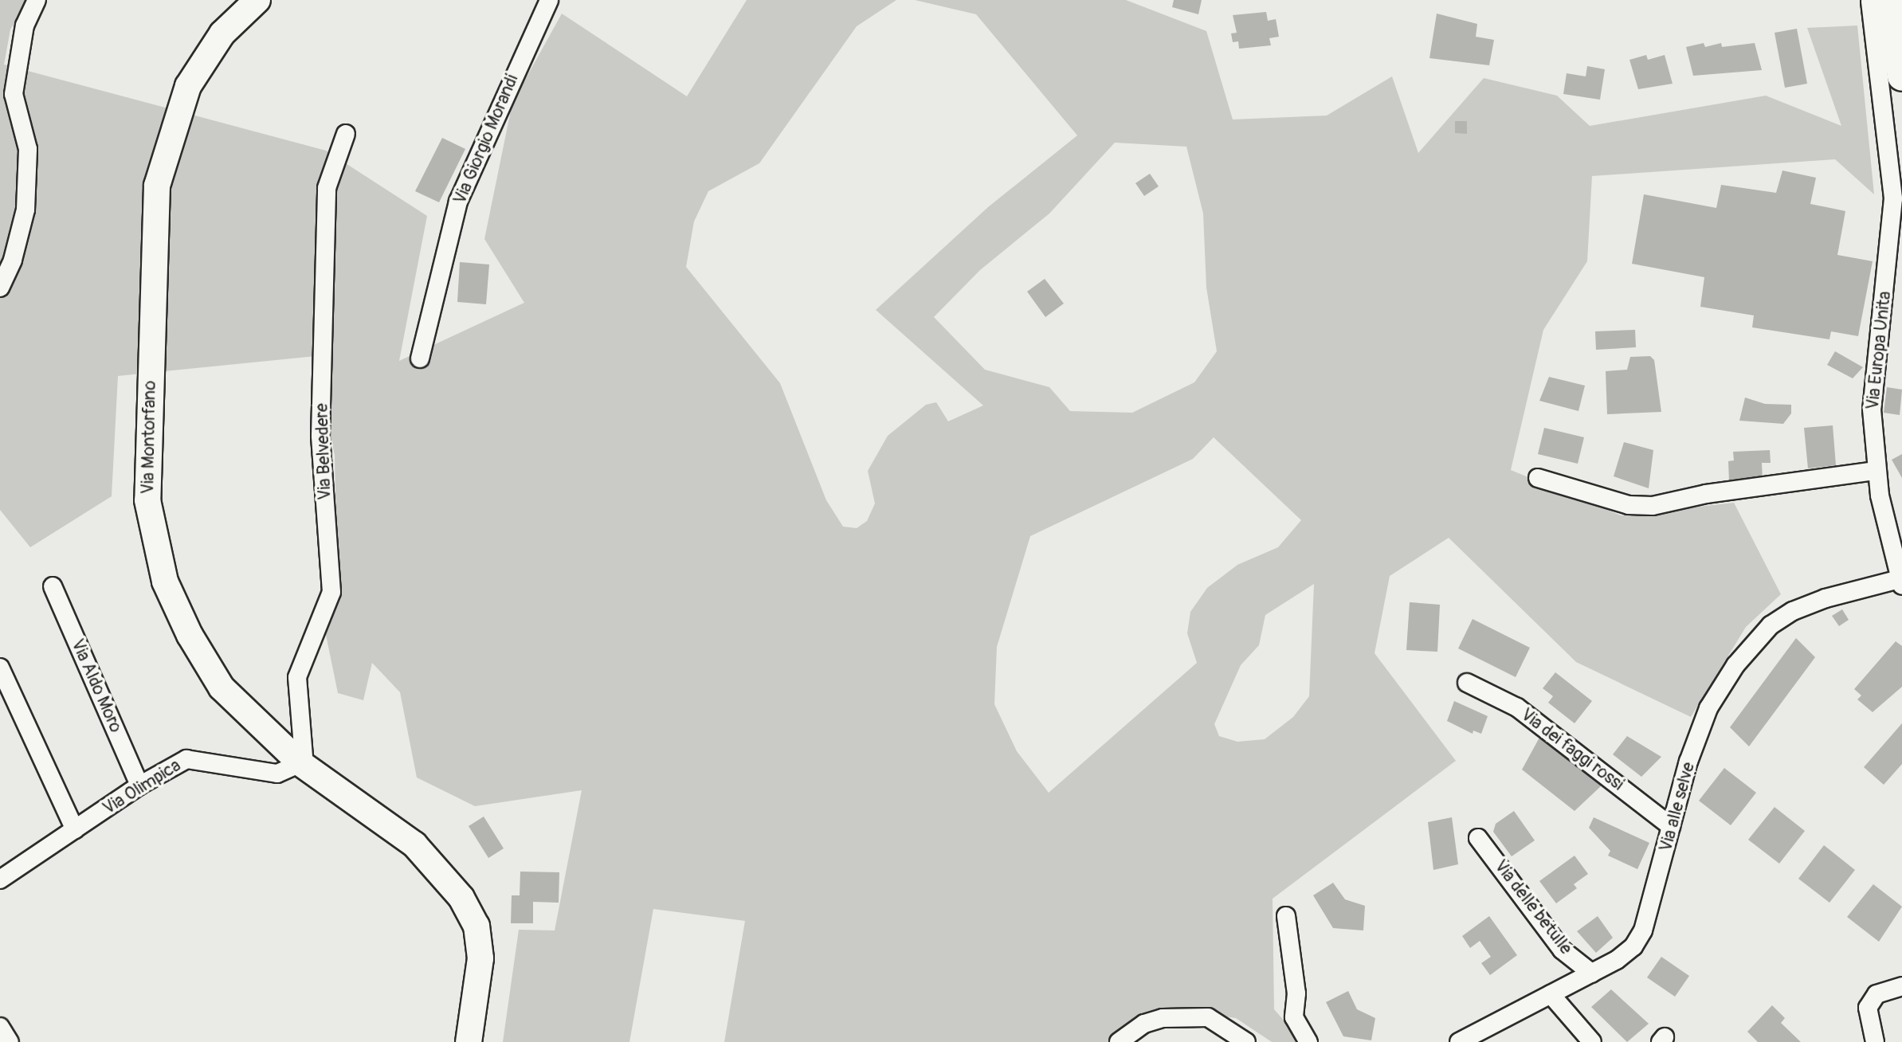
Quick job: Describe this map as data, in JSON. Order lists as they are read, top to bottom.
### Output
{
  "streets": {
    "street": [
      "Via Giorgio Morandi",
      "Via Europa Unita",
      "Via Montorfano",
      "Via Belvedere",
      "Via Aldo Moro",
      "Via dei faggi rossi",
      "Via Olimpica",
      "Via alle selve",
      "Via delle betulle"
    ]
  },
  "crossings": [
    ["Via Europa Unita", "Via alle selve"],
    ["Via Montorfano", "Via Belvedere"],
    ["Via Montorfano", "Via Olimpica"],
    ["Via Belvedere", "Via Olimpica"],
    ["Via Aldo Moro", "Via Olimpica"],
    ["Via dei faggi rossi", "Via alle selve"],
    ["Via alle selve", "Via delle betulle"]
  ]
}
